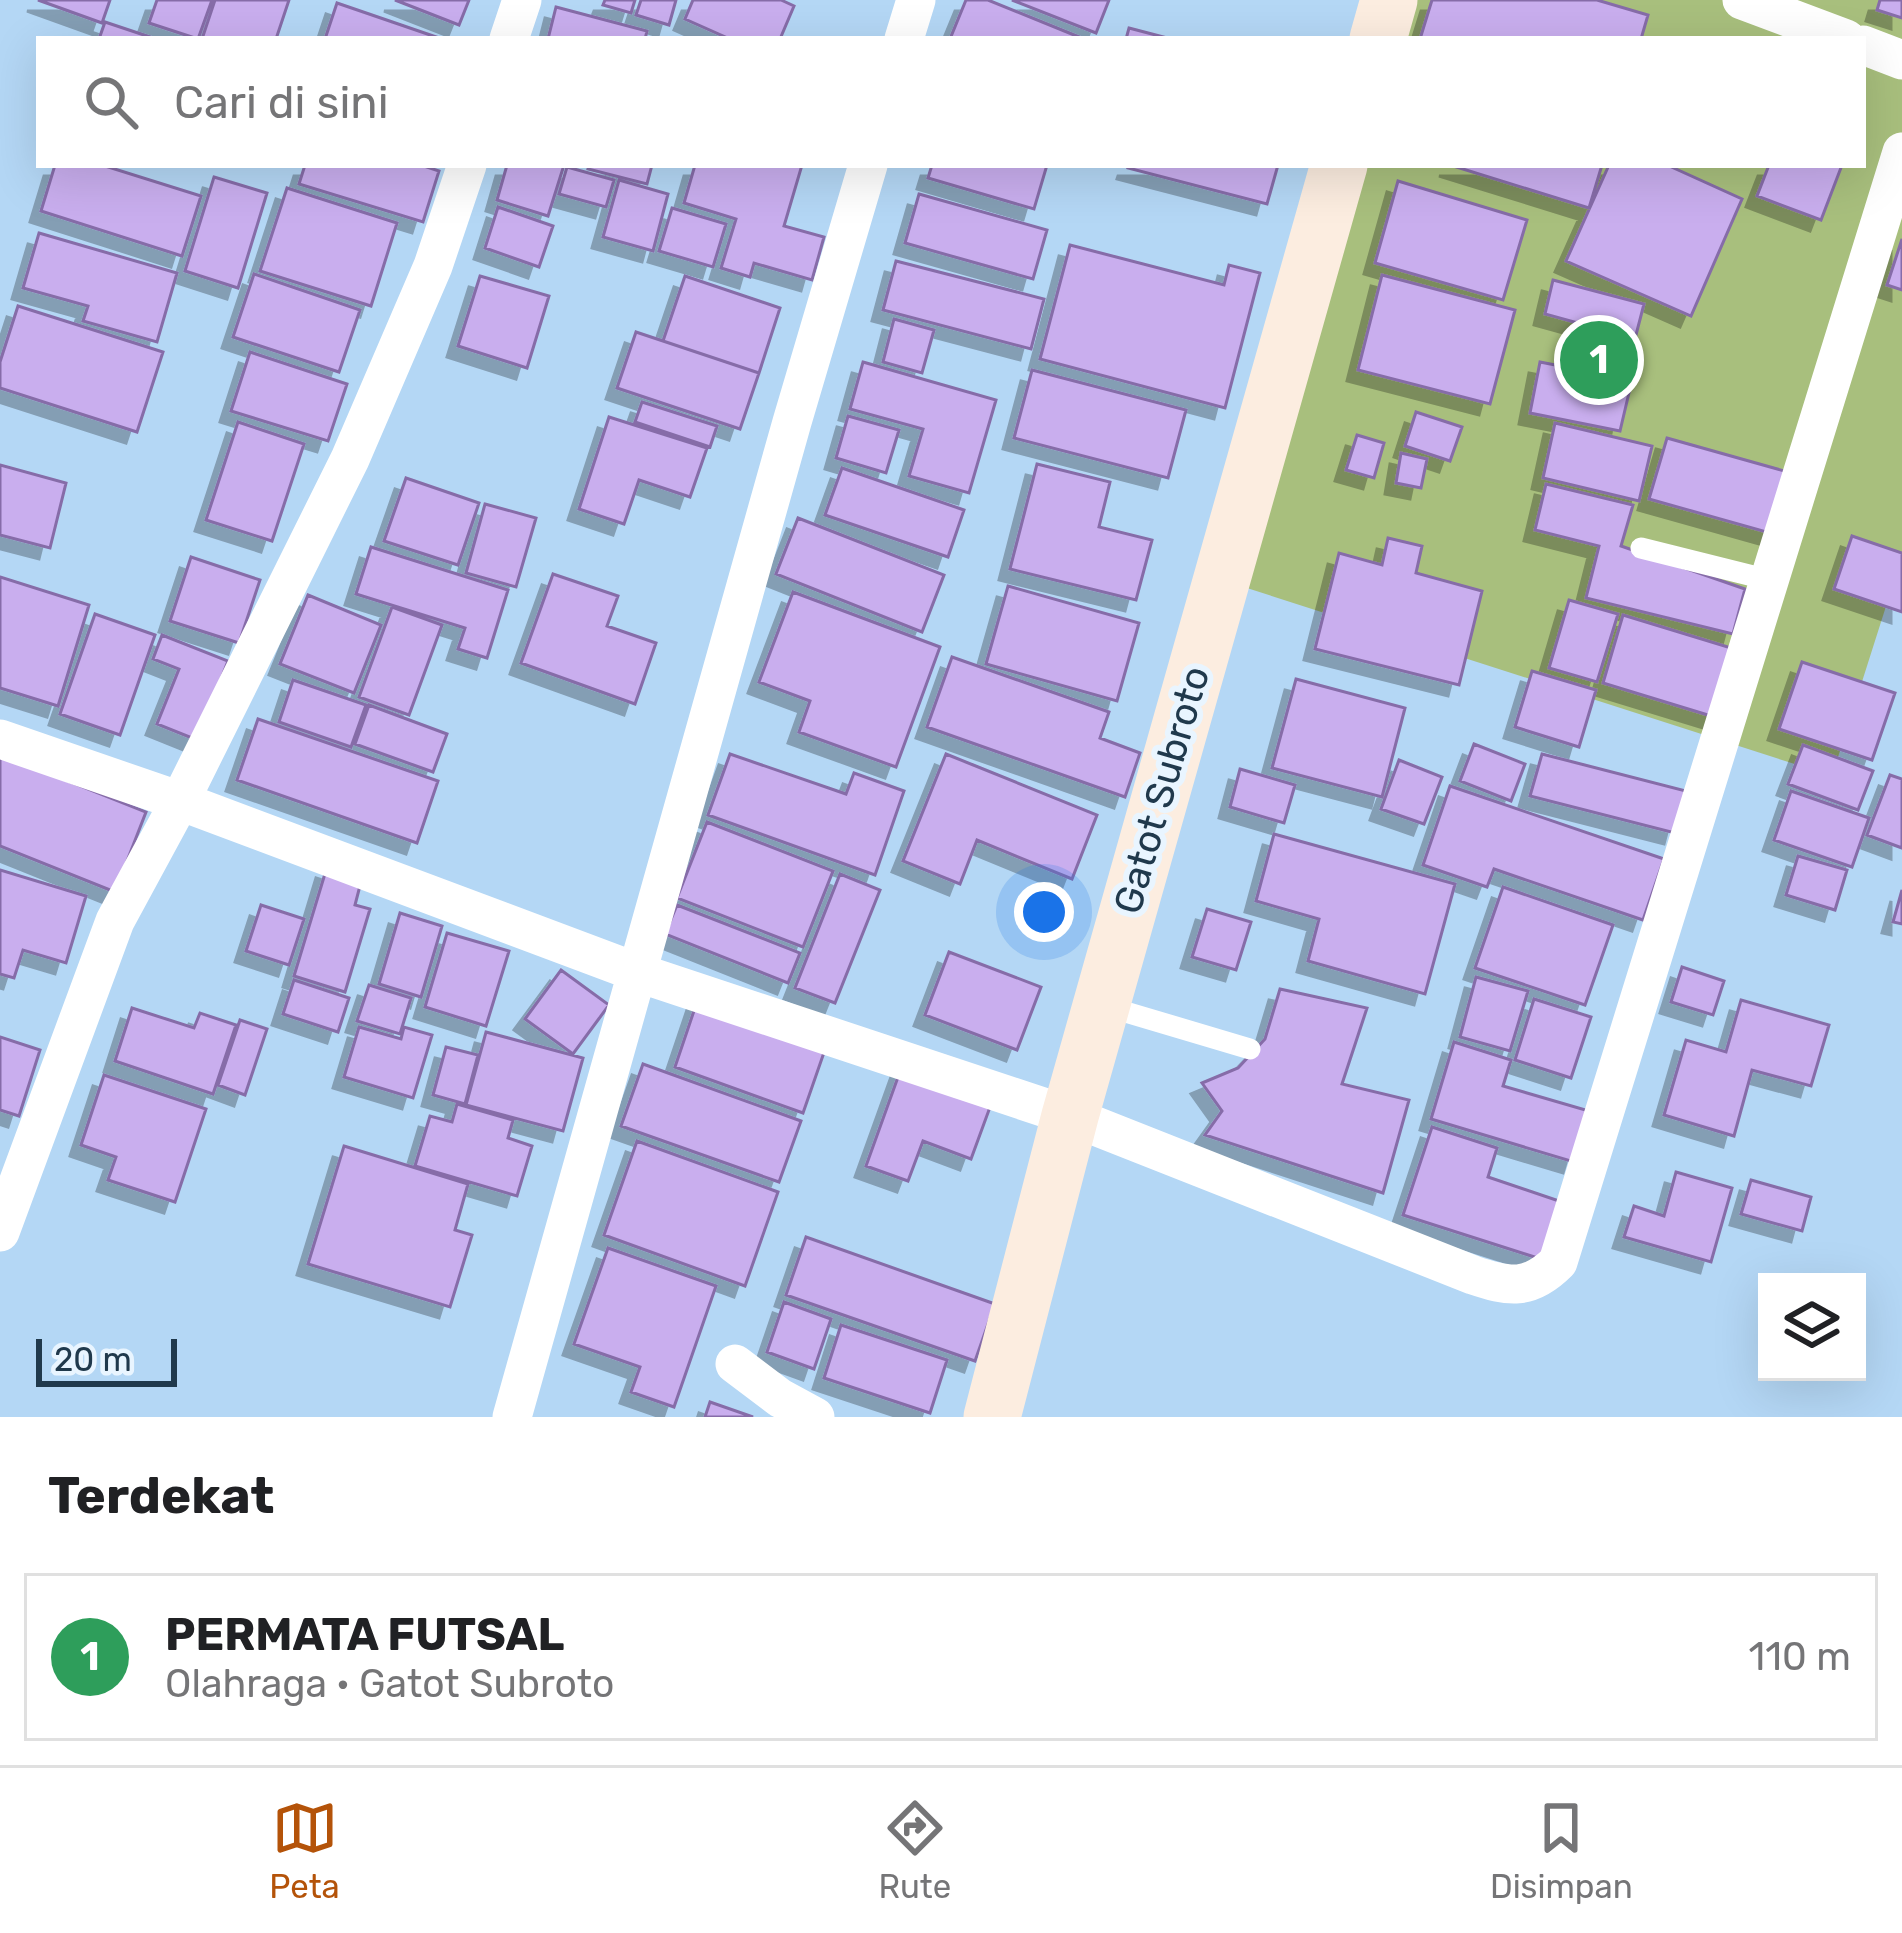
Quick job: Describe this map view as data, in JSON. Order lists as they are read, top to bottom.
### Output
{
  "streets": {
    "street": ["Gatot Subroto"]
  },
  "scale_bar": "20 m",
  "page": {
    "search": "Cari di sini",
    "pins": "1",
    "scale": "20 m",
    "heading": "Terdekat",
    "list": [
      {
        "mark": "1",
        "name": "PERMATA FUTSAL",
        "note": "Olahraga · Gatot Subroto",
        "value": "110 m"
      }
    ],
    "nav": ["Peta", "Rute", "Disimpan"]
  }
}
